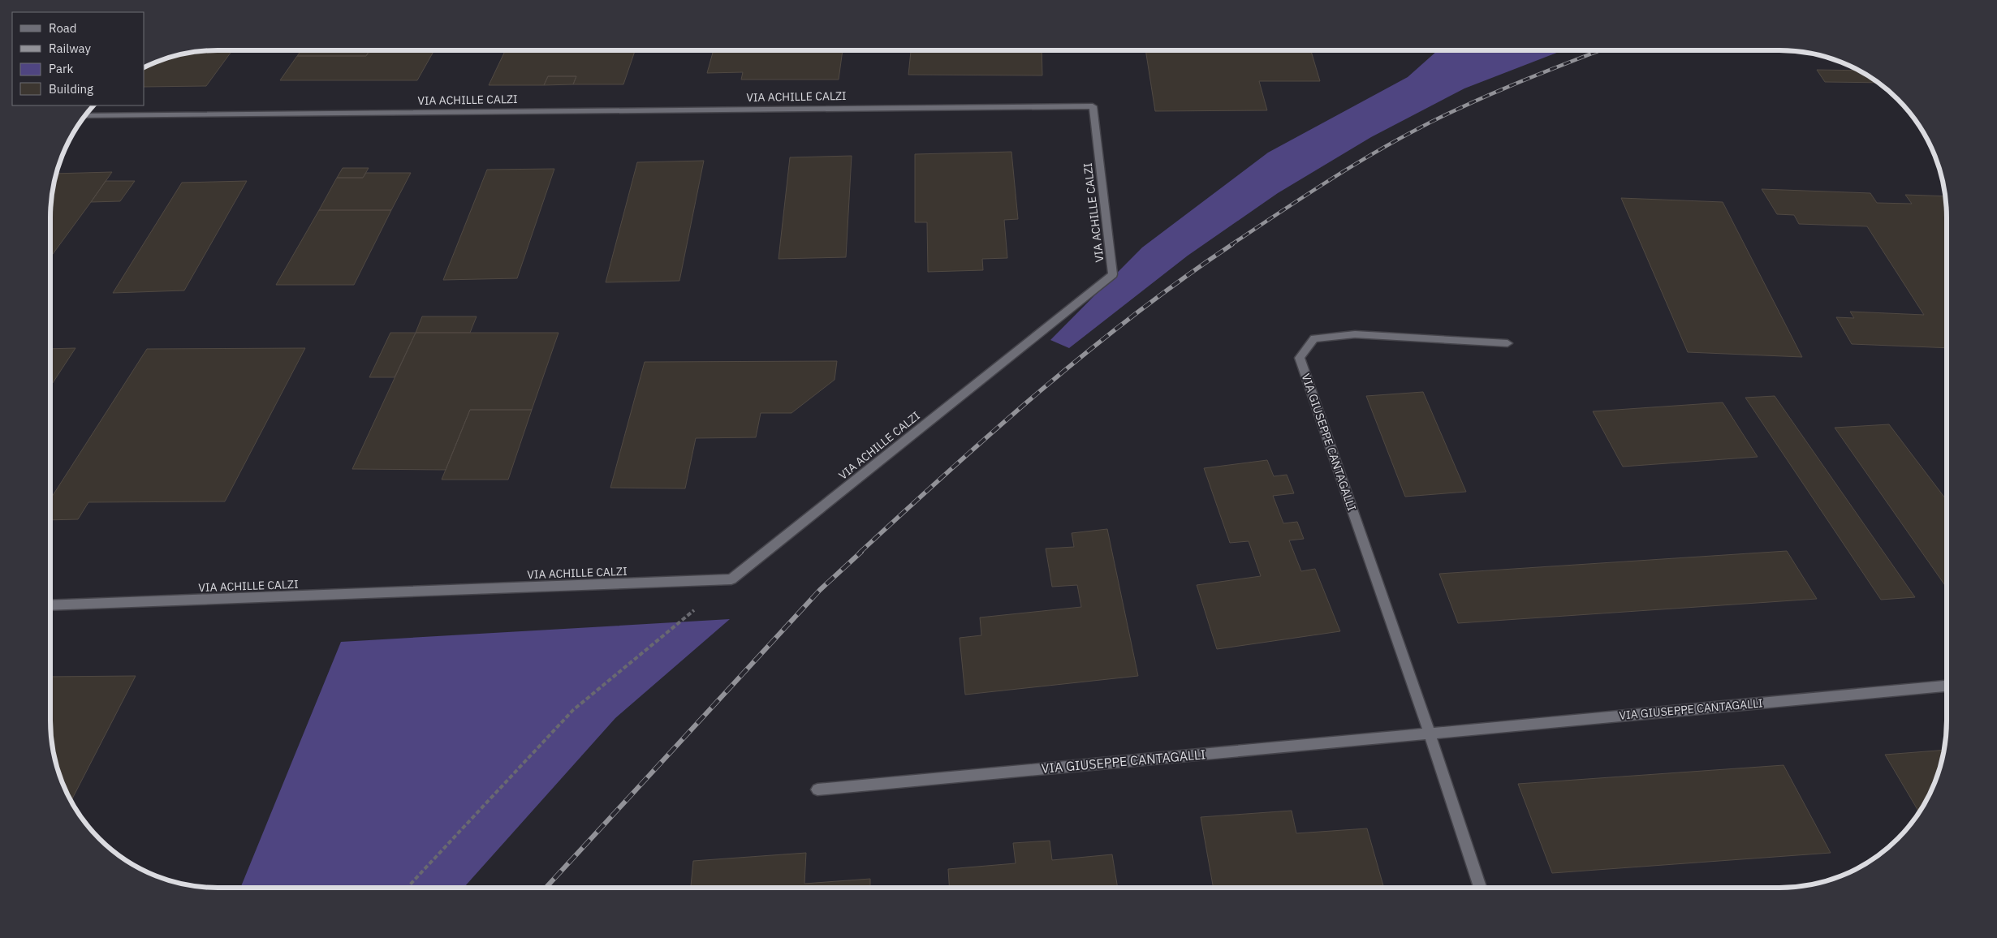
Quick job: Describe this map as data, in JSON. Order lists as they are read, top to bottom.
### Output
{
  "streets": {
    "street": ["VIA ACHILLE CALZI", "VIA GIUSEPPE CANTAGALLI"]
  },
  "legend": [
    "Road",
    "Railway",
    "Park",
    "Building"
  ]
}
